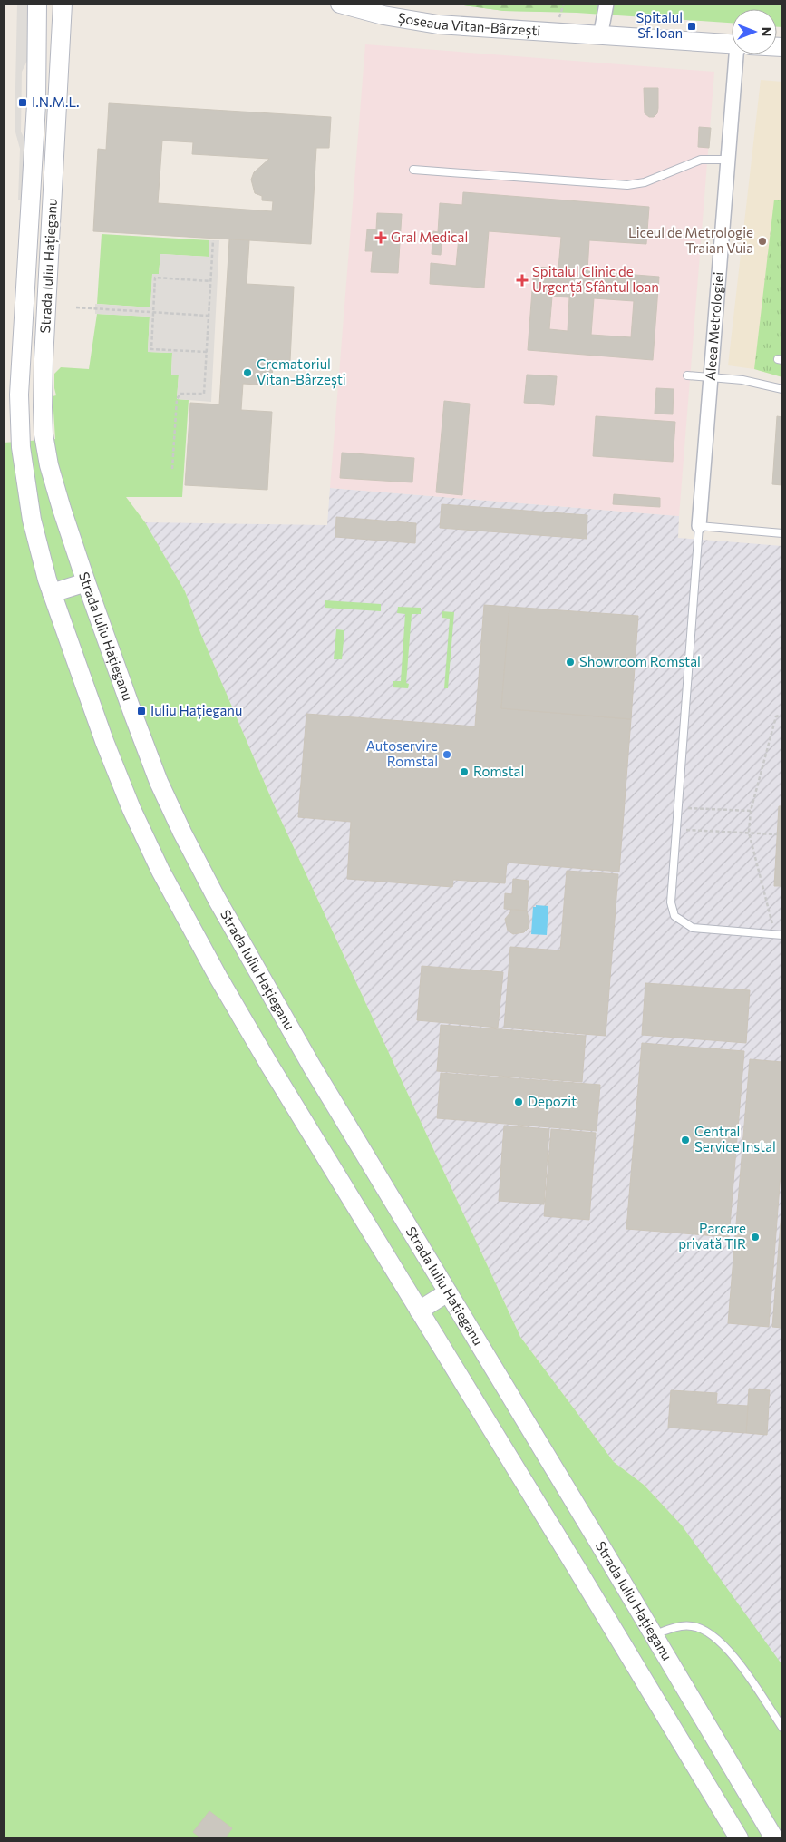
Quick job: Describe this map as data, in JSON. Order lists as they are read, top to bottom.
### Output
{
  "streets": {
    "main road": ["Șoseaua Vitan-Bârzești", "Strada Iuliu Hațieganu"],
    "street": ["Aleea Metrologiei"]
  },
  "places": {
    "transit": ["Spitalul Sf. Ioan", "I.N.M.L.", "Iuliu Hațieganu"],
    "health": ["Gral Medical", "Spitalul Clinic de Urgență Sfântul Ioan"],
    "other": [
      "Liceul de Metrologie Traian Vuia",
      "Crematoriul Vitan-Bârzești",
      "Showroom Romstal",
      "Autoservire Romstal",
      "Romstal",
      "Depozit",
      "Central Service Instal",
      "Parcare privată TIR"
    ]
  },
  "north": "right"
}
